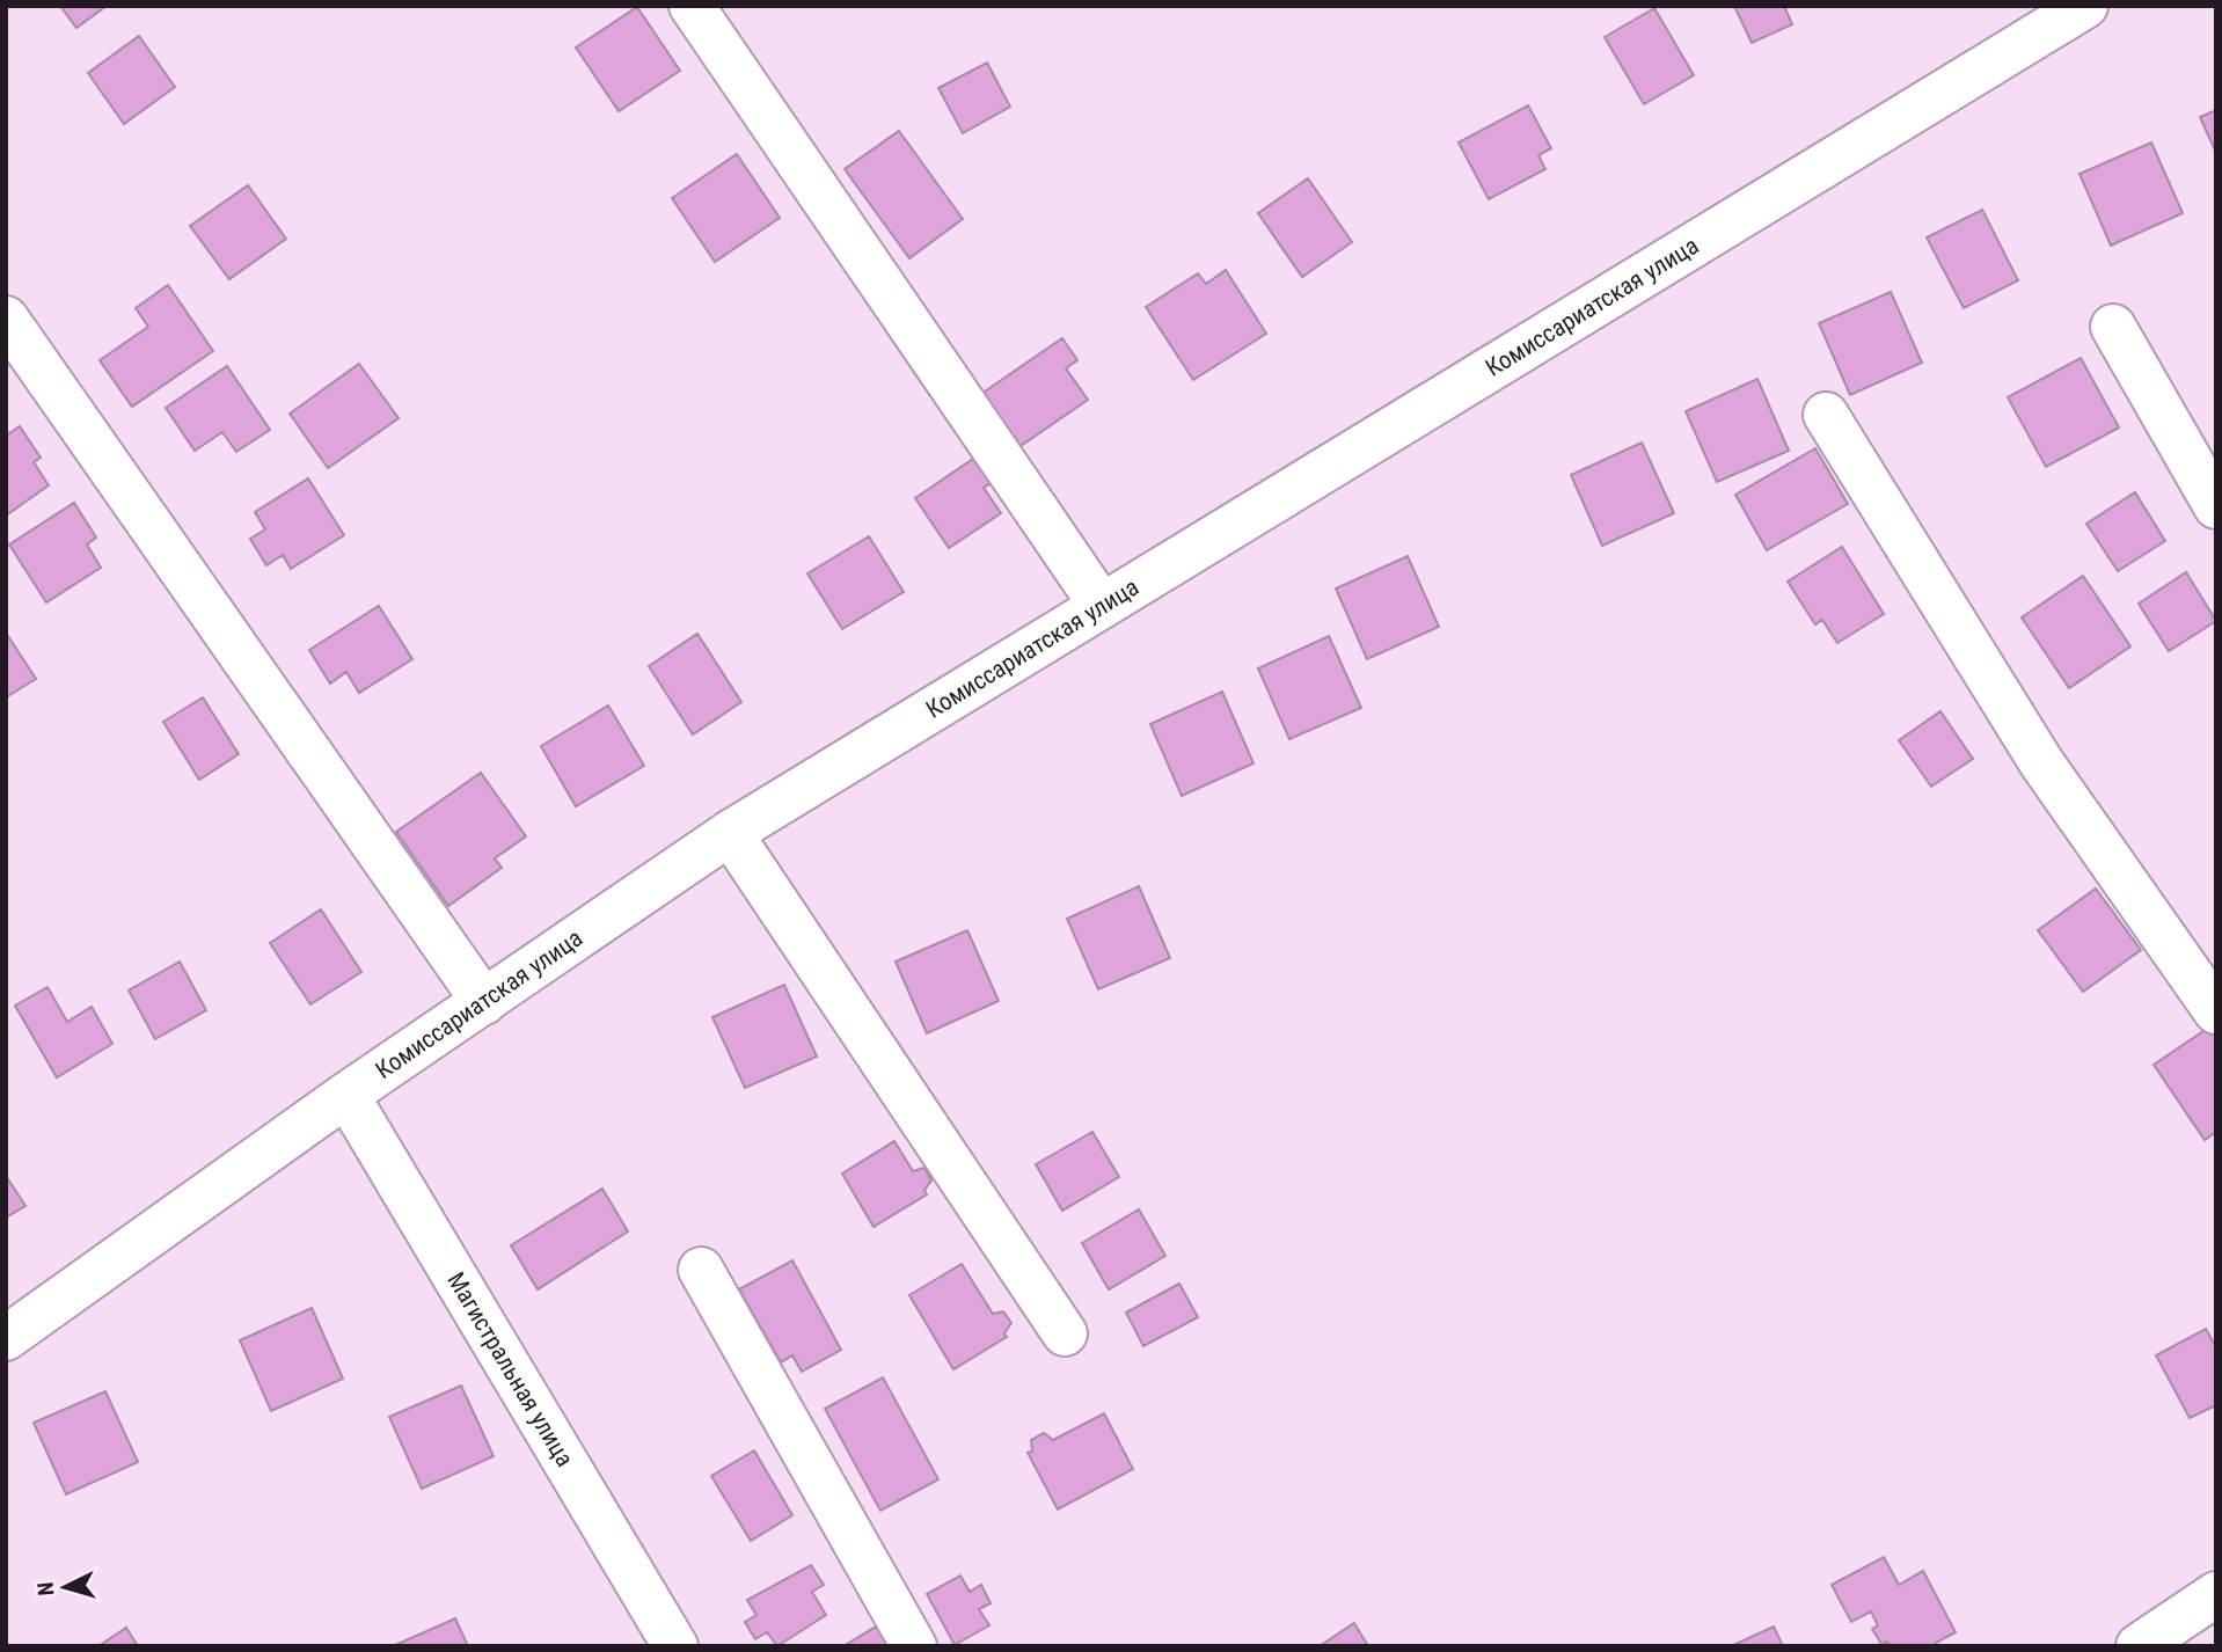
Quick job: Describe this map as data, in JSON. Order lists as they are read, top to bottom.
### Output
{
  "streets": {
    "street": ["Комиссариатская улица", "Магистральная улица"]
  },
  "crossings": [
    ["Комиссариатская улица", "Магистральная улица"]
  ],
  "north": "left"
}
